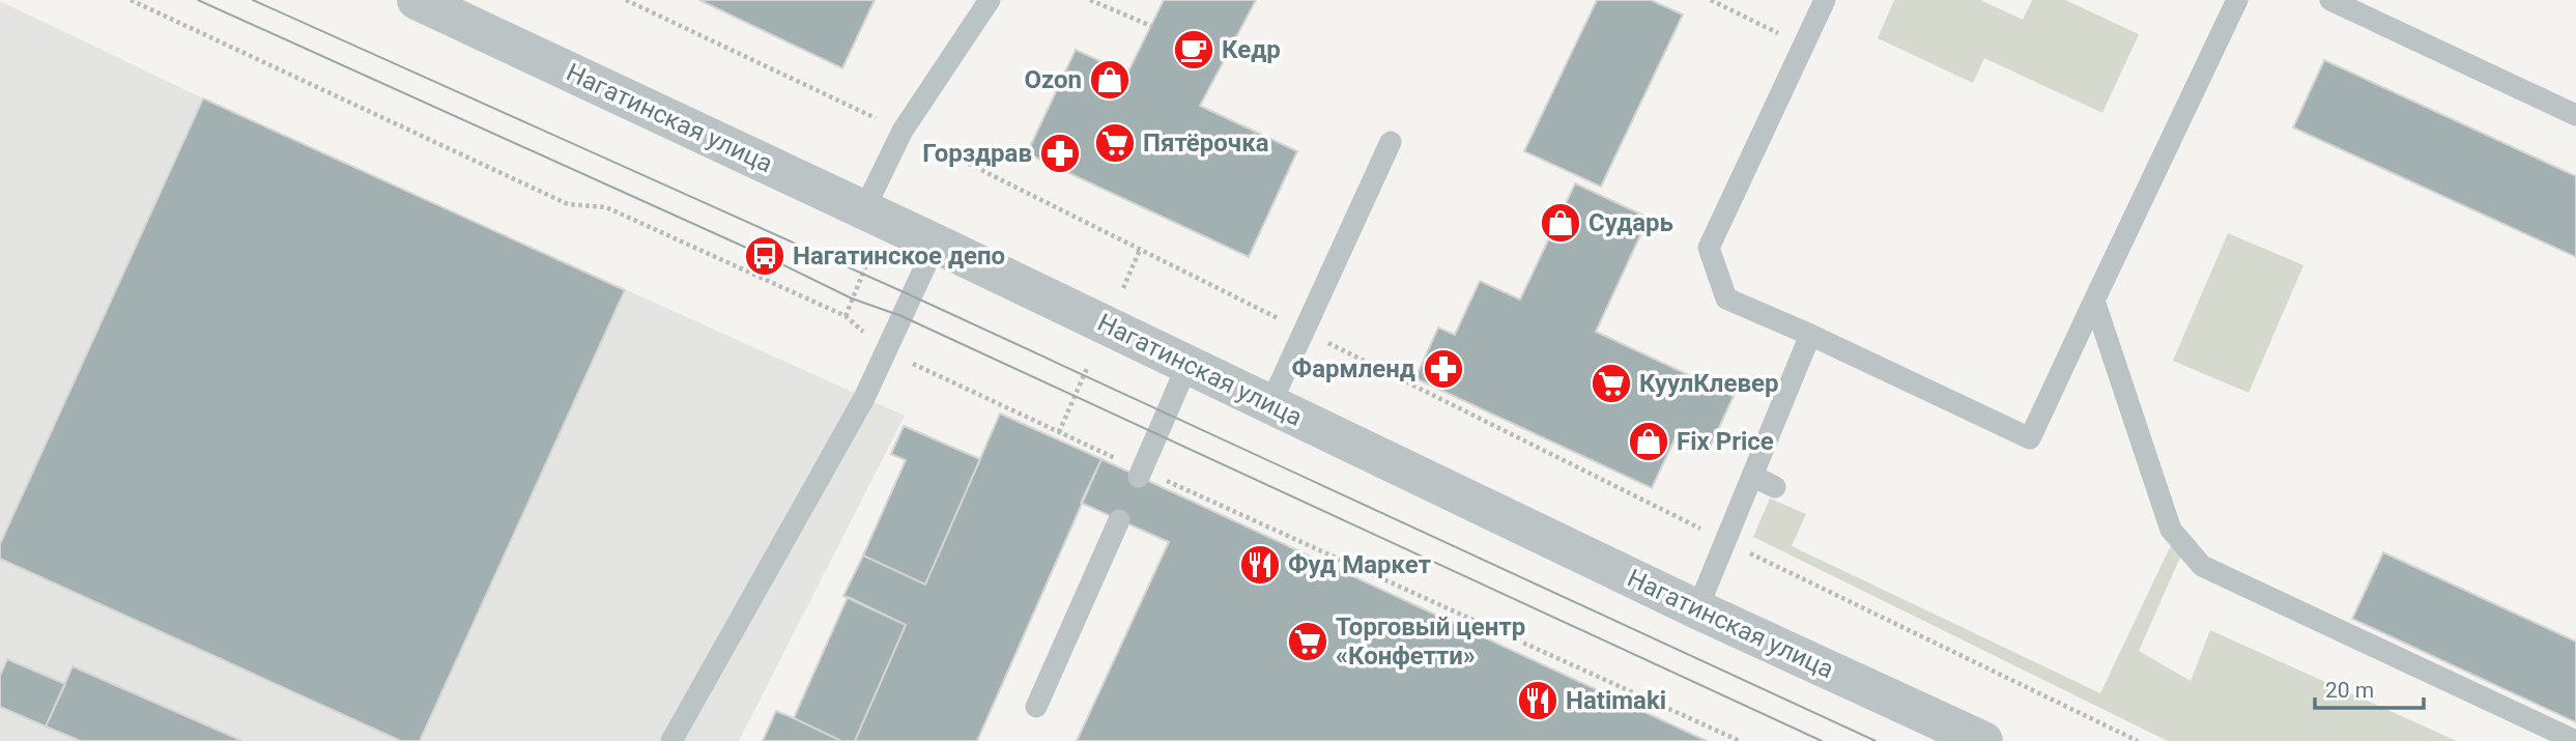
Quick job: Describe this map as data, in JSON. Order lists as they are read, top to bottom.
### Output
{
  "streets": {
    "street": ["Нагатинская улица"]
  },
  "places": {
    "cafe": ["Кедр"],
    "shop": ["Ozon", "Сударь", "Fix Price"],
    "supermarket": ["Пятёрочка", "КуулКлевер", "Торговый центр «Конфетти»"],
    "pharmacy": ["Горздрав", "Фармленд"],
    "bus stop": ["Нагатинское депо"],
    "restaurant": ["Фуд Маркет", "Hatimaki"]
  },
  "scale_bar": "20 m"
}
